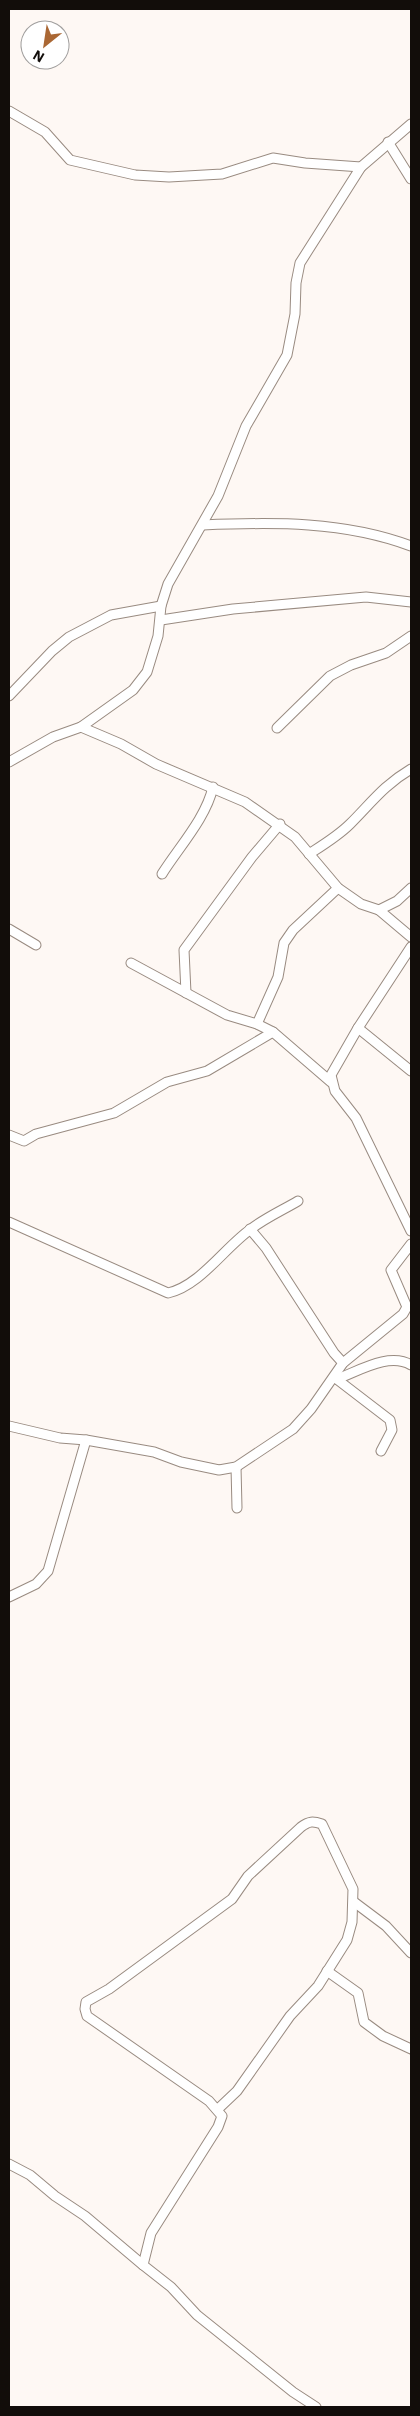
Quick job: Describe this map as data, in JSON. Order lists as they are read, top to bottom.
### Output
{
  "north": "bottom left"
}
